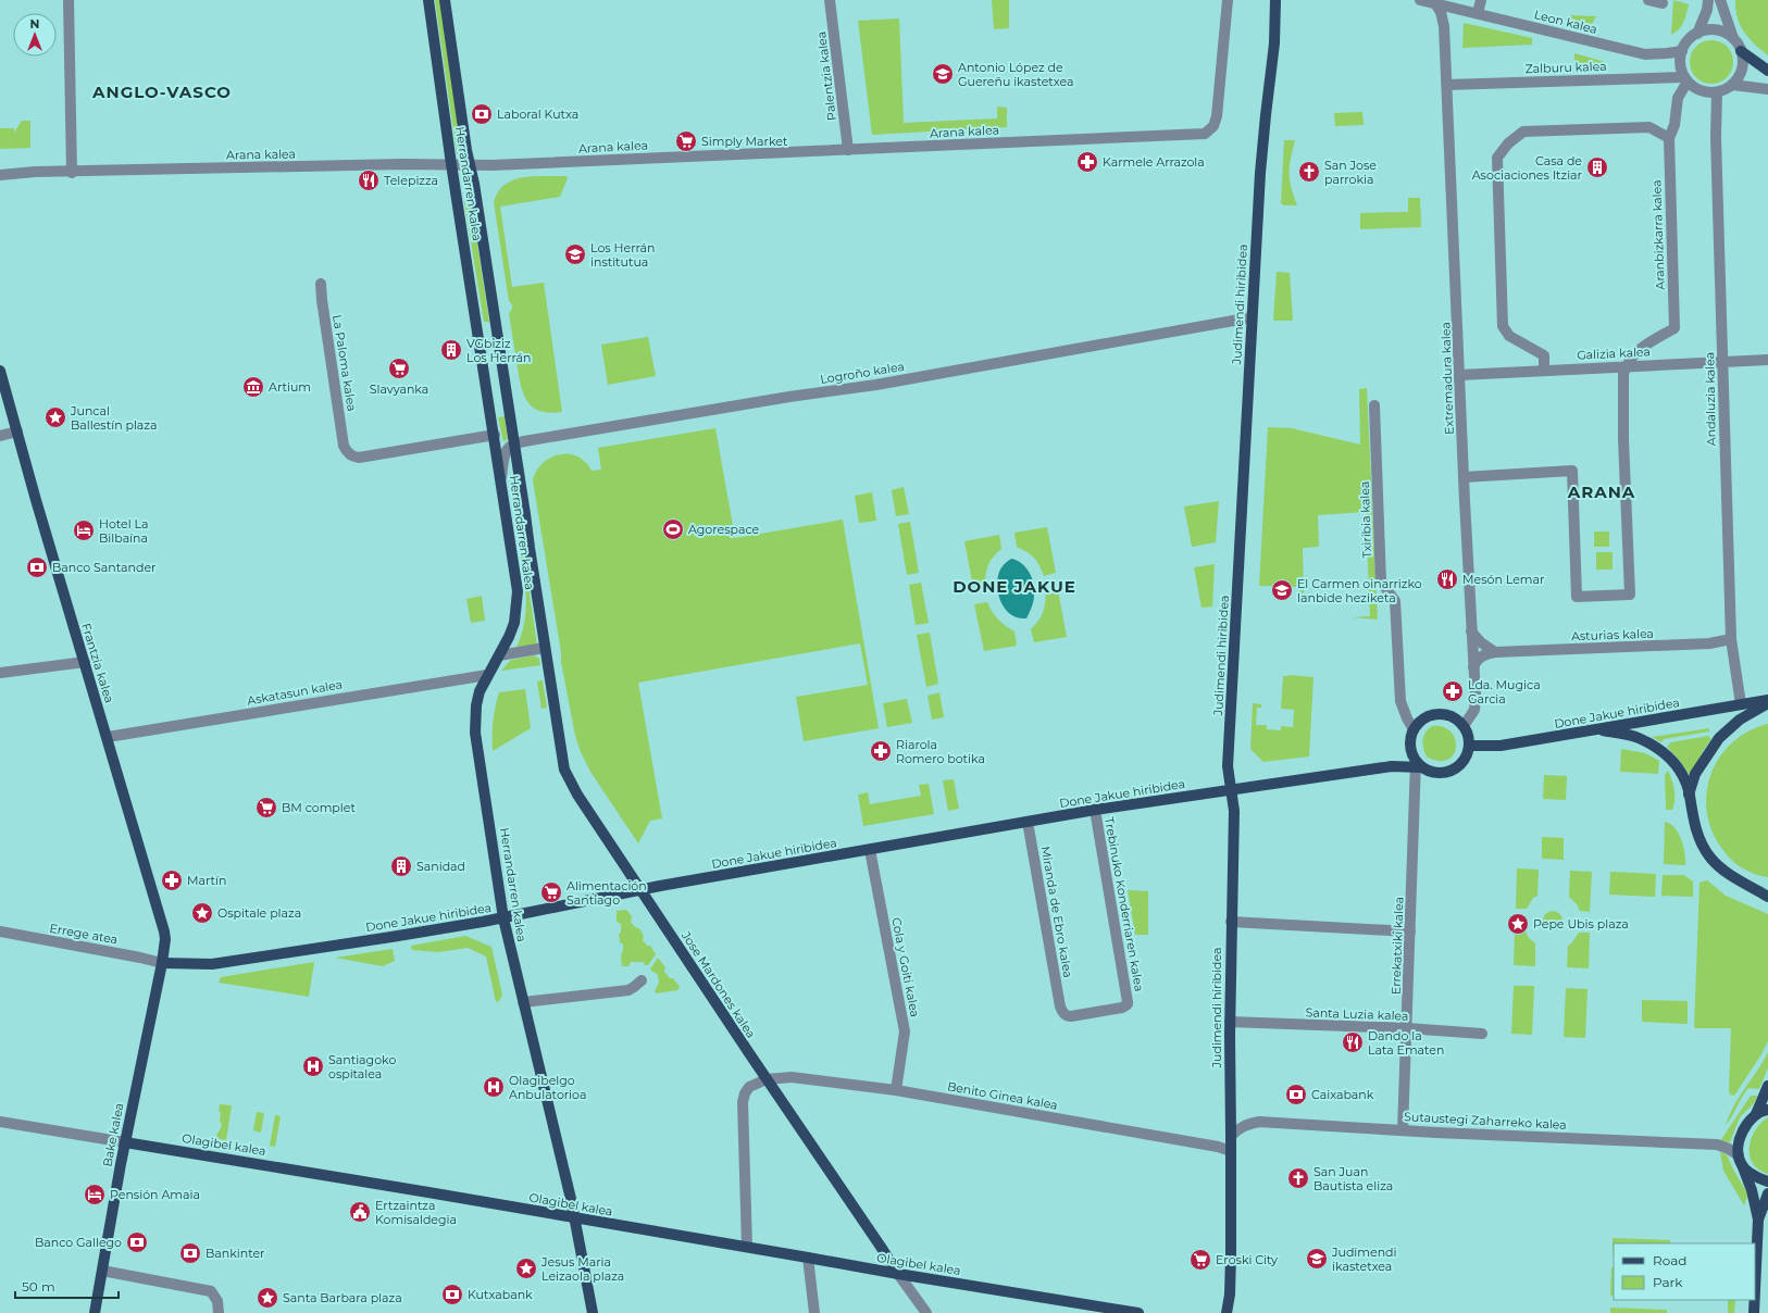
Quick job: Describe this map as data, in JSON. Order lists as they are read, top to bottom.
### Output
{
  "streets": {
    "main road": [
      "Herrandarren kalea",
      "Judimendi hiribidea",
      "Frantzia kalea",
      "Done Jakue hiribidea",
      "Jose Mardones kalea",
      "Bake kalea",
      "Olagibel kalea"
    ],
    "street": [
      "Leon kalea",
      "Zalburu kalea",
      "Palentzia kalea",
      "Arana kalea",
      "Aranbizkarra kalea",
      "Galizia kalea",
      "La Paloma kalea",
      "Logroño kalea",
      "Extremadura kalea",
      "Andaluzia kalea",
      "Txiribia kalea",
      "Asturias kalea",
      "Askatasun kalea",
      "Trebinuko Konderriaren kalea",
      "Miranda de Ebro kalea",
      "Errege atea",
      "Errekatxiki kalea",
      "Cola y Goiti kalea",
      "Santa Luzia kalea",
      "Benito Ginea kalea",
      "Sutaustegi Zaharreko kalea"
    ]
  },
  "crossings": [
    ["Leon kalea", "Zalburu kalea"],
    ["Leon kalea", "Aranbizkarra kalea"],
    ["Leon kalea", "Extremadura kalea"],
    ["Leon kalea", "Andaluzia kalea"],
    ["Zalburu kalea", "Aranbizkarra kalea"],
    ["Zalburu kalea", "Extremadura kalea"],
    ["Zalburu kalea", "Andaluzia kalea"],
    ["Palentzia kalea", "Arana kalea"],
    ["Arana kalea", "Herrandarren kalea"],
    ["Herrandarren kalea", "La Paloma kalea"],
    ["Herrandarren kalea", "Logroño kalea"],
    ["Herrandarren kalea", "Askatasun kalea"],
    ["Herrandarren kalea", "Done Jakue hiribidea"],
    ["Herrandarren kalea", "Jose Mardones kalea"],
    ["Herrandarren kalea", "Olagibel kalea"],
    ["Aranbizkarra kalea", "Galizia kalea"],
    ["Aranbizkarra kalea", "Andaluzia kalea"],
    ["Judimendi hiribidea", "Logroño kalea"],
    ["Judimendi hiribidea", "Done Jakue hiribidea"],
    ["Judimendi hiribidea", "Santa Luzia kalea"],
    ["Judimendi hiribidea", "Benito Ginea kalea"],
    ["Judimendi hiribidea", "Sutaustegi Zaharreko kalea"],
    ["Galizia kalea", "Extremadura kalea"],
    ["Galizia kalea", "Andaluzia kalea"],
    ["Extremadura kalea", "Txiribia kalea"],
    ["Extremadura kalea", "Asturias kalea"],
    ["Extremadura kalea", "Done Jakue hiribidea"],
    ["Extremadura kalea", "Errekatxiki kalea"],
    ["Andaluzia kalea", "Asturias kalea"],
    ["Andaluzia kalea", "Done Jakue hiribidea"],
    ["Txiribia kalea", "Done Jakue hiribidea"],
    ["Txiribia kalea", "Errekatxiki kalea"],
    ["Frantzia kalea", "Askatasun kalea"],
    ["Frantzia kalea", "Done Jakue hiribidea"],
    ["Frantzia kalea", "Errege atea"],
    ["Frantzia kalea", "Bake kalea"],
    ["Done Jakue hiribidea", "Trebinuko Konderriaren kalea"],
    ["Done Jakue hiribidea", "Miranda de Ebro kalea"],
    ["Done Jakue hiribidea", "Errege atea"],
    ["Done Jakue hiribidea", "Errekatxiki kalea"],
    ["Done Jakue hiribidea", "Cola y Goiti kalea"],
    ["Done Jakue hiribidea", "Jose Mardones kalea"],
    ["Done Jakue hiribidea", "Bake kalea"],
    ["Trebinuko Konderriaren kalea", "Miranda de Ebro kalea"],
    ["Errege atea", "Bake kalea"],
    ["Errekatxiki kalea", "Santa Luzia kalea"],
    ["Errekatxiki kalea", "Sutaustegi Zaharreko kalea"],
    ["Cola y Goiti kalea", "Benito Ginea kalea"],
    ["Jose Mardones kalea", "Benito Ginea kalea"],
    ["Jose Mardones kalea", "Olagibel kalea"],
    ["Bake kalea", "Olagibel kalea"]
  ],
  "districts": ["ANGLO-VASCO", "ARANA", "DONE JAKUE"],
  "places": {
    "school or university": [
      "Antonio López de Guereñu ikastetxea",
      "Los Herrán institutua",
      "El Carmen oinarrizko lanbide heziketa",
      "Judimendi ikastetxea"
    ],
    "bank": [
      "Laboral Kutxa",
      "Banco Santander",
      "Caixabank",
      "Banco Gallego",
      "Bankinter",
      "Kutxabank"
    ],
    "supermarket": [
      "Simply Market",
      "Slavyanka",
      "BM complet",
      "Alimentación Santiago",
      "Eroski City"
    ],
    "pharmacy": [
      "Karmele Arrazola",
      "Lda. Mugica Garcia",
      "Riarola Romero botika",
      "Martín"
    ],
    "building": ["Casa de Asociaciones Itziar", "VGbiziz Los Herrán", "Sanidad"],
    "church": ["San Jose parrokia", "San Juan Bautista eliza"],
    "restaurant": ["Telepizza", "Mesón Lemar", "Dando la Lata Ematen"],
    "museum": ["Artium"],
    "place": [
      "Juncal Ballestín plaza",
      "Ospitale plaza",
      "Pepe Ubis plaza",
      "Jesus Maria Leizaola plaza",
      "Santa Barbara plaza"
    ],
    "sports": ["Agorespace"],
    "hotel": ["Hotel La Bilbaína", "Pensión Amaia"],
    "hospital": ["Santiagoko ospitalea", "Olagibelgo Anbulatorioa"],
    "public building": ["Ertzaintza Komisaldegia"]
  },
  "legend": ["Road", "Park"],
  "scale_bar": "50 m",
  "north": "top"
}
